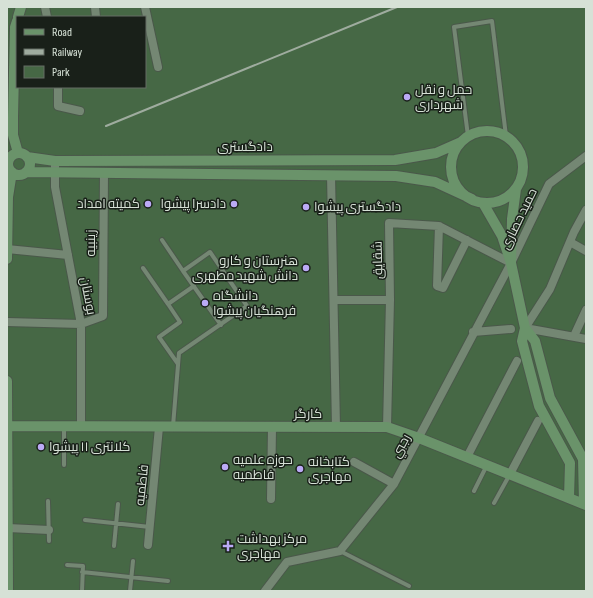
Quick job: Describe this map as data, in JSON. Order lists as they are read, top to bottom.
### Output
{
  "streets": {
    "main road": ["دادگستری", "کارگر"],
    "street": [
      "حمید حصاری",
      "زينبيه",
      "شقايق",
      "بوستان",
      "رجبي",
      "فاطميه"
    ]
  },
  "crossings": [
    ["دادگستری", "زينبيه"],
    ["دادگستری", "بوستان"],
    ["حمید حصاری", "شقايق"],
    ["حمید حصاری", "رجبي"],
    ["زينبيه", "بوستان"],
    ["شقايق", "کارگر"],
    ["شقايق", "رجبي"],
    ["بوستان", "کارگر"],
    ["کارگر", "رجبي"],
    ["کارگر", "فاطميه"]
  ],
  "places": {
    "other": [
      "حمل و نقل شهرداری",
      "کمیته امداد",
      "دادسرا پیشوا",
      "دادگستری پیشوا",
      "هنرستان و کارو دانش شهید مطهری",
      "دانشگاه فرهنگیان پیشوا",
      "کلانتری ۱۱ پیشوا",
      "حوزه علمیه فاطمیه",
      "کتابخانه مهاجری"
    ],
    "health": ["مرکز بهداشت مهاجری"]
  },
  "legend": ["Road", "Railway", "Park"]
}
